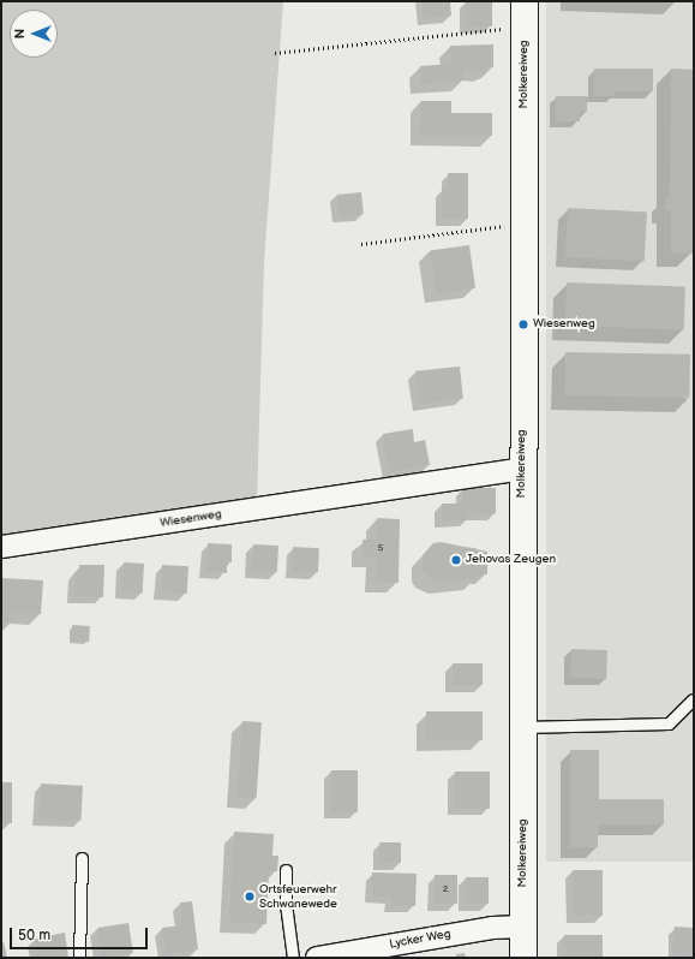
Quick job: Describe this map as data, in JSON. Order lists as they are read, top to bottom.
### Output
{
  "streets": {
    "main road": ["Molkereiweg"],
    "street": ["Wiesenweg", "Lycker Weg"]
  },
  "crossings": [
    ["Molkereiweg", "Wiesenweg"],
    ["Molkereiweg", "Lycker Weg"]
  ],
  "places": ["Wiesenweg", "Jehovas Zeugen", "Ortsfeuerwehr Schwanewede"],
  "house_numbers": ["5", "2"],
  "scale_bar": "50 m",
  "north": "left"
}
